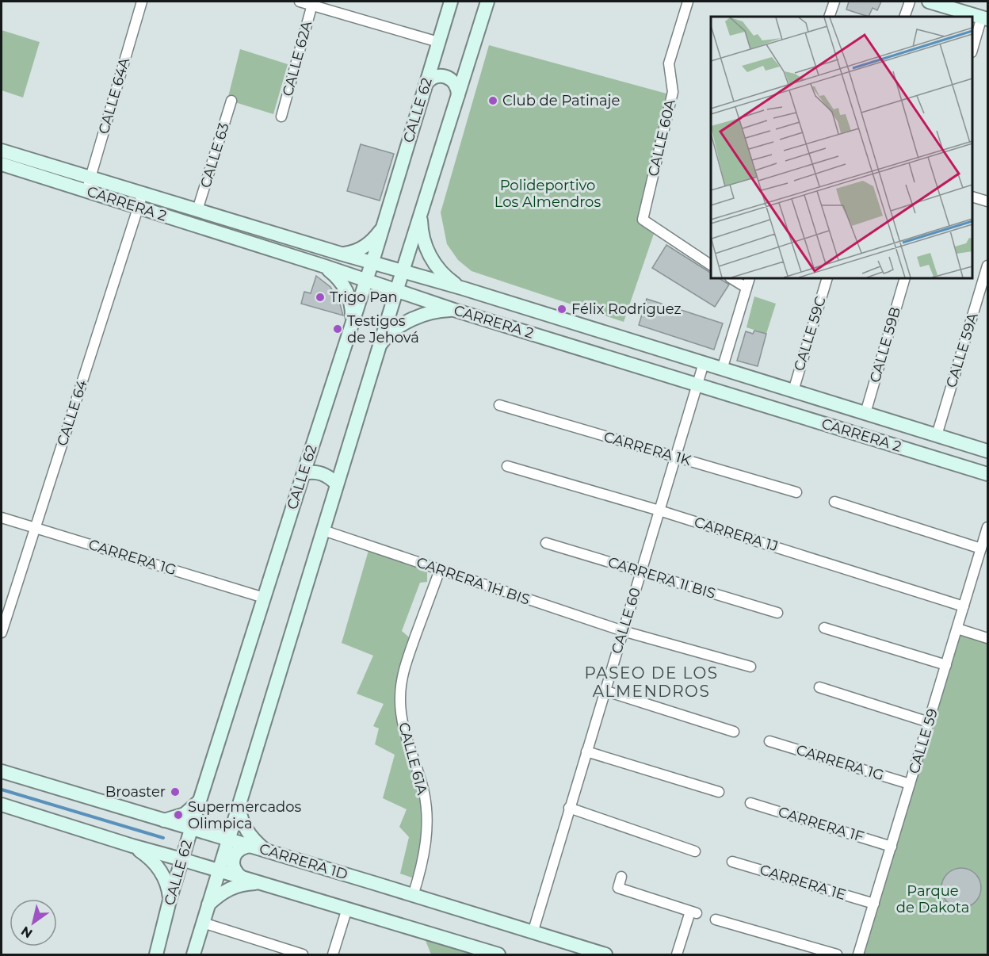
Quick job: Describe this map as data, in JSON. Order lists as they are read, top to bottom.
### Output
{
  "streets": {
    "street": [
      "CALLE 62A",
      "CALLE 64A",
      "CALLE 62",
      "CALLE 60A",
      "CALLE 63",
      "CARRERA 2",
      "CALLE 59C",
      "CALLE 59B",
      "CALLE 59A",
      "CALLE 64",
      "CARRERA 1K",
      "CARRERA 1J",
      "CARRERA 1G",
      "CARRERA 1I BIS",
      "CARRERA 1H BIS",
      "CALLE 60",
      "CALLE 59",
      "CALLE 61A",
      "CARRERA 1F",
      "CARRERA 1D",
      "CARRERA 1E"
    ]
  },
  "crossings": [
    ["CALLE 64A", "CARRERA 2"],
    ["CALLE 62", "CARRERA 2"],
    ["CALLE 62", "CARRERA 1G"],
    ["CALLE 62", "CARRERA 1D"],
    ["CALLE 63", "CARRERA 2"],
    ["CARRERA 2", "CALLE 59C"],
    ["CARRERA 2", "CALLE 59B"],
    ["CARRERA 2", "CALLE 59A"],
    ["CARRERA 2", "CALLE 64"],
    ["CARRERA 2", "CALLE 60"],
    ["CALLE 64", "CARRERA 1G"],
    ["CARRERA 1K", "CALLE 60"],
    ["CARRERA 1J", "CALLE 60"],
    ["CARRERA 1J", "CALLE 59"],
    ["CARRERA 1G", "CALLE 59"],
    ["CARRERA 1I BIS", "CALLE 60"],
    ["CARRERA 1H BIS", "CALLE 60"],
    ["CARRERA 1H BIS", "CALLE 61A"],
    ["CALLE 60", "CARRERA 1D"],
    ["CALLE 59", "CARRERA 1F"],
    ["CALLE 59", "CARRERA 1E"],
    ["CALLE 61A", "CARRERA 1D"]
  ],
  "districts": ["PASEO DE LOS ALMENDROS"],
  "parks": ["Polideportivo Los Almendros", "Parque de Dakota"],
  "places": [
    "Club de Patinaje",
    "Trigo Pan",
    "Félix Rodriguez",
    "Testigos de Jehová",
    "Broaster",
    "Supermercados Olimpica"
  ],
  "north": "bottom left"
}
